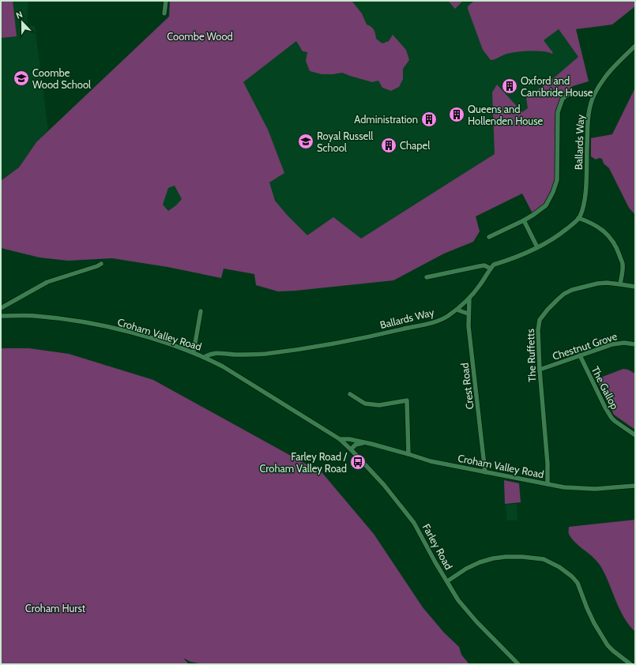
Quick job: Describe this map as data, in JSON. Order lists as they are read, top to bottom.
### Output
{
  "streets": {
    "street": [
      "Ballards Way",
      "Croham Valley Road",
      "Chestnut Grove",
      "The Ruffetts",
      "Crest Road",
      "The Gallop",
      "Farley Road"
    ]
  },
  "crossings": [
    ["Ballards Way", "Croham Valley Road"],
    ["Ballards Way", "Crest Road"],
    ["Croham Valley Road", "The Ruffetts"],
    ["Croham Valley Road", "Crest Road"],
    ["Croham Valley Road", "Farley Road"],
    ["Chestnut Grove", "The Ruffetts"],
    ["Chestnut Grove", "The Gallop"]
  ],
  "parks": ["Coombe Wood", "Croham Hurst"],
  "places": {
    "school or university": ["Coombe Wood School", "Royal Russell School"],
    "building": [
      "Oxford and Cambride House",
      "Queens and Hollenden House",
      "Administration",
      "Chapel"
    ],
    "bus stop": ["Farley Road / Croham Valley Road"]
  },
  "north": "top"
}
